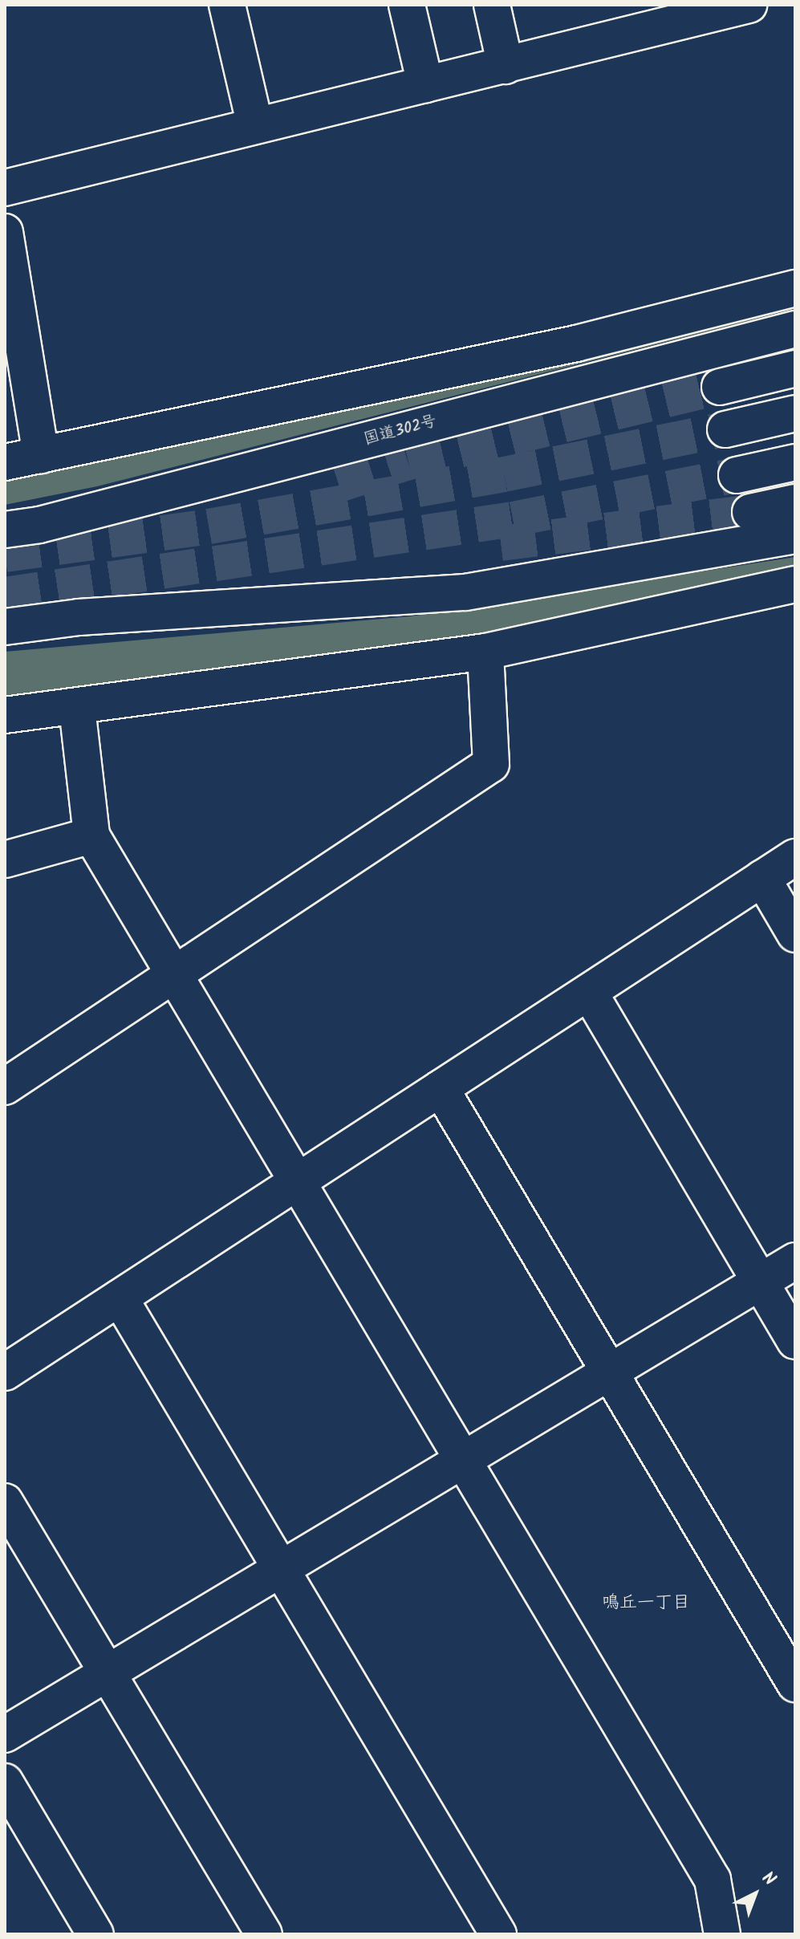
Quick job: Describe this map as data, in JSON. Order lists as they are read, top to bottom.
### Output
{
  "streets": {
    "main road": ["国道302号"]
  },
  "districts": ["鳴丘一丁目"],
  "north": "top right"
}
